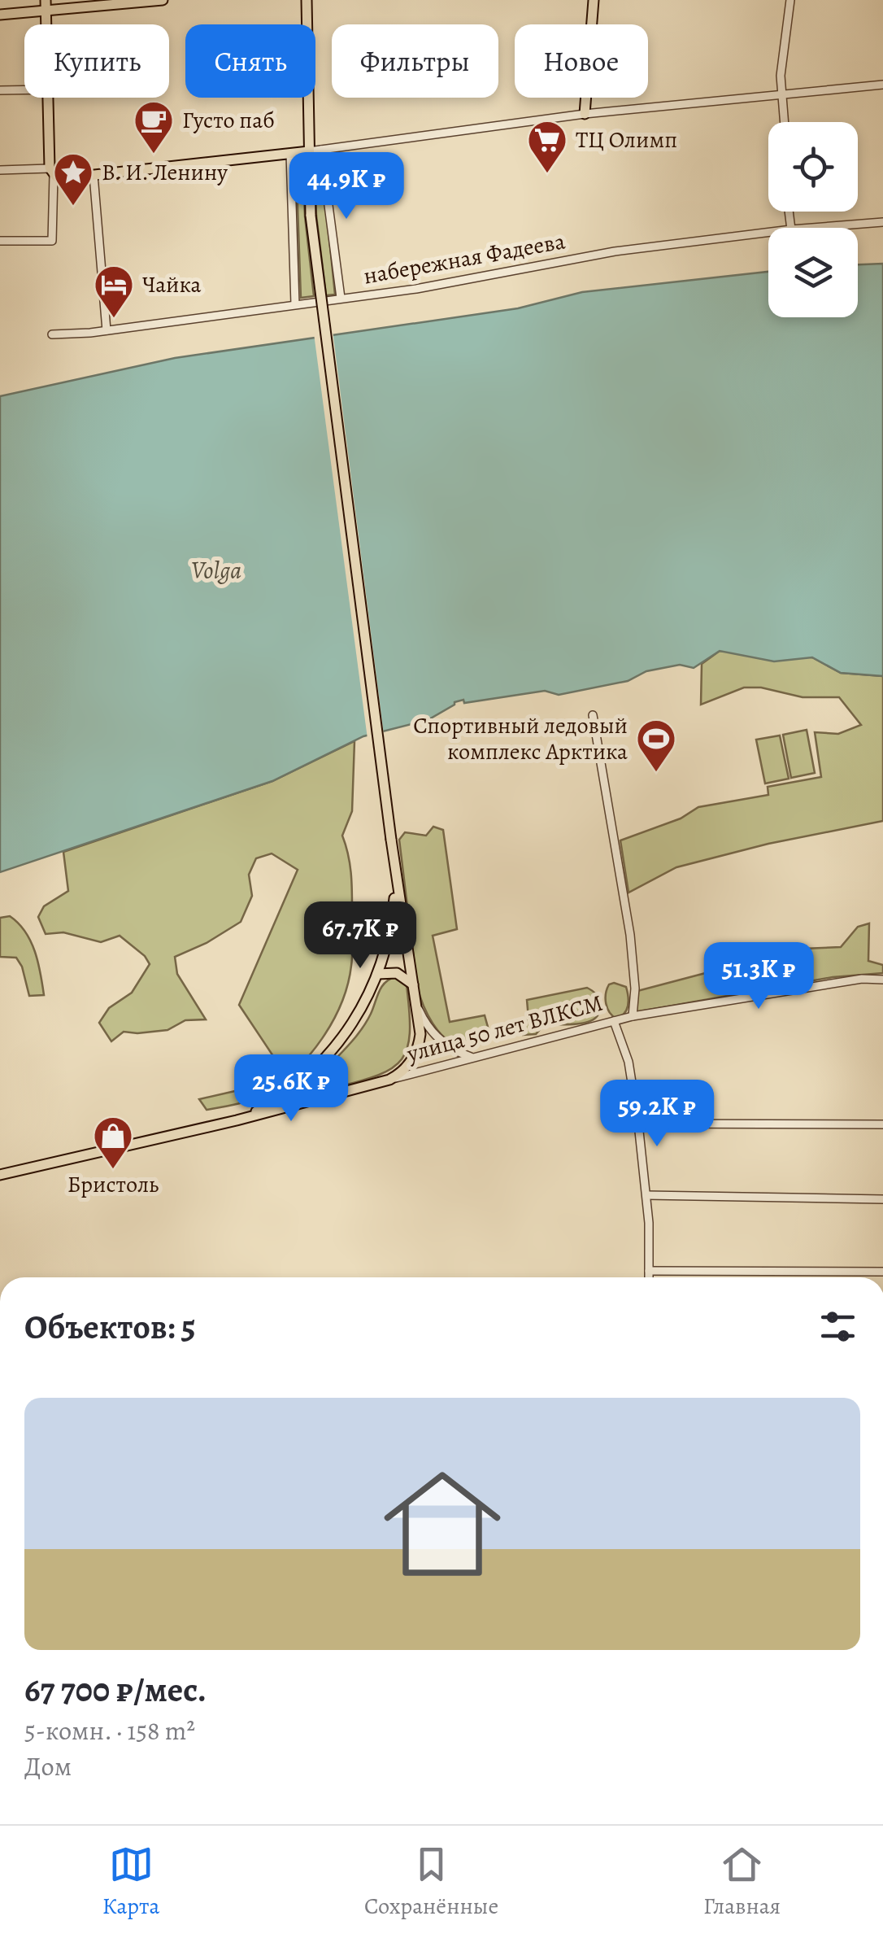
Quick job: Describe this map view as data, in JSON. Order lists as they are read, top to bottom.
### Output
{
  "streets": {
    "main road": ["улица 50 лет ВЛКСМ"],
    "street": ["набережная Фадеева"]
  },
  "water": ["Volga"],
  "places": {
    "cafe": ["Густо паб"],
    "supermarket": ["ТЦ Олимп"],
    "place": ["В. И. Ленину"],
    "hotel": ["Чайка"],
    "sports": ["Спортивный ледовый комплекс Арктика"],
    "shop": ["Бристоль"]
  },
  "page": {
    "chip": [
      "Купить",
      "Снять",
      "Фильтры",
      "Новое"
    ],
    "price": [
      "44.9K ₽",
      "67.7K ₽",
      "51.3K ₽",
      "25.6K ₽",
      "59.2K ₽"
    ],
    "heading": "Объектов: 5",
    "list": [
      {
        "name": "67 700 ₽/мес.",
        "note": "5-комн. · 158 m² · Дом"
      }
    ],
    "tabs": ["Карта", "Сохранённые", "Главная"]
  }
}
